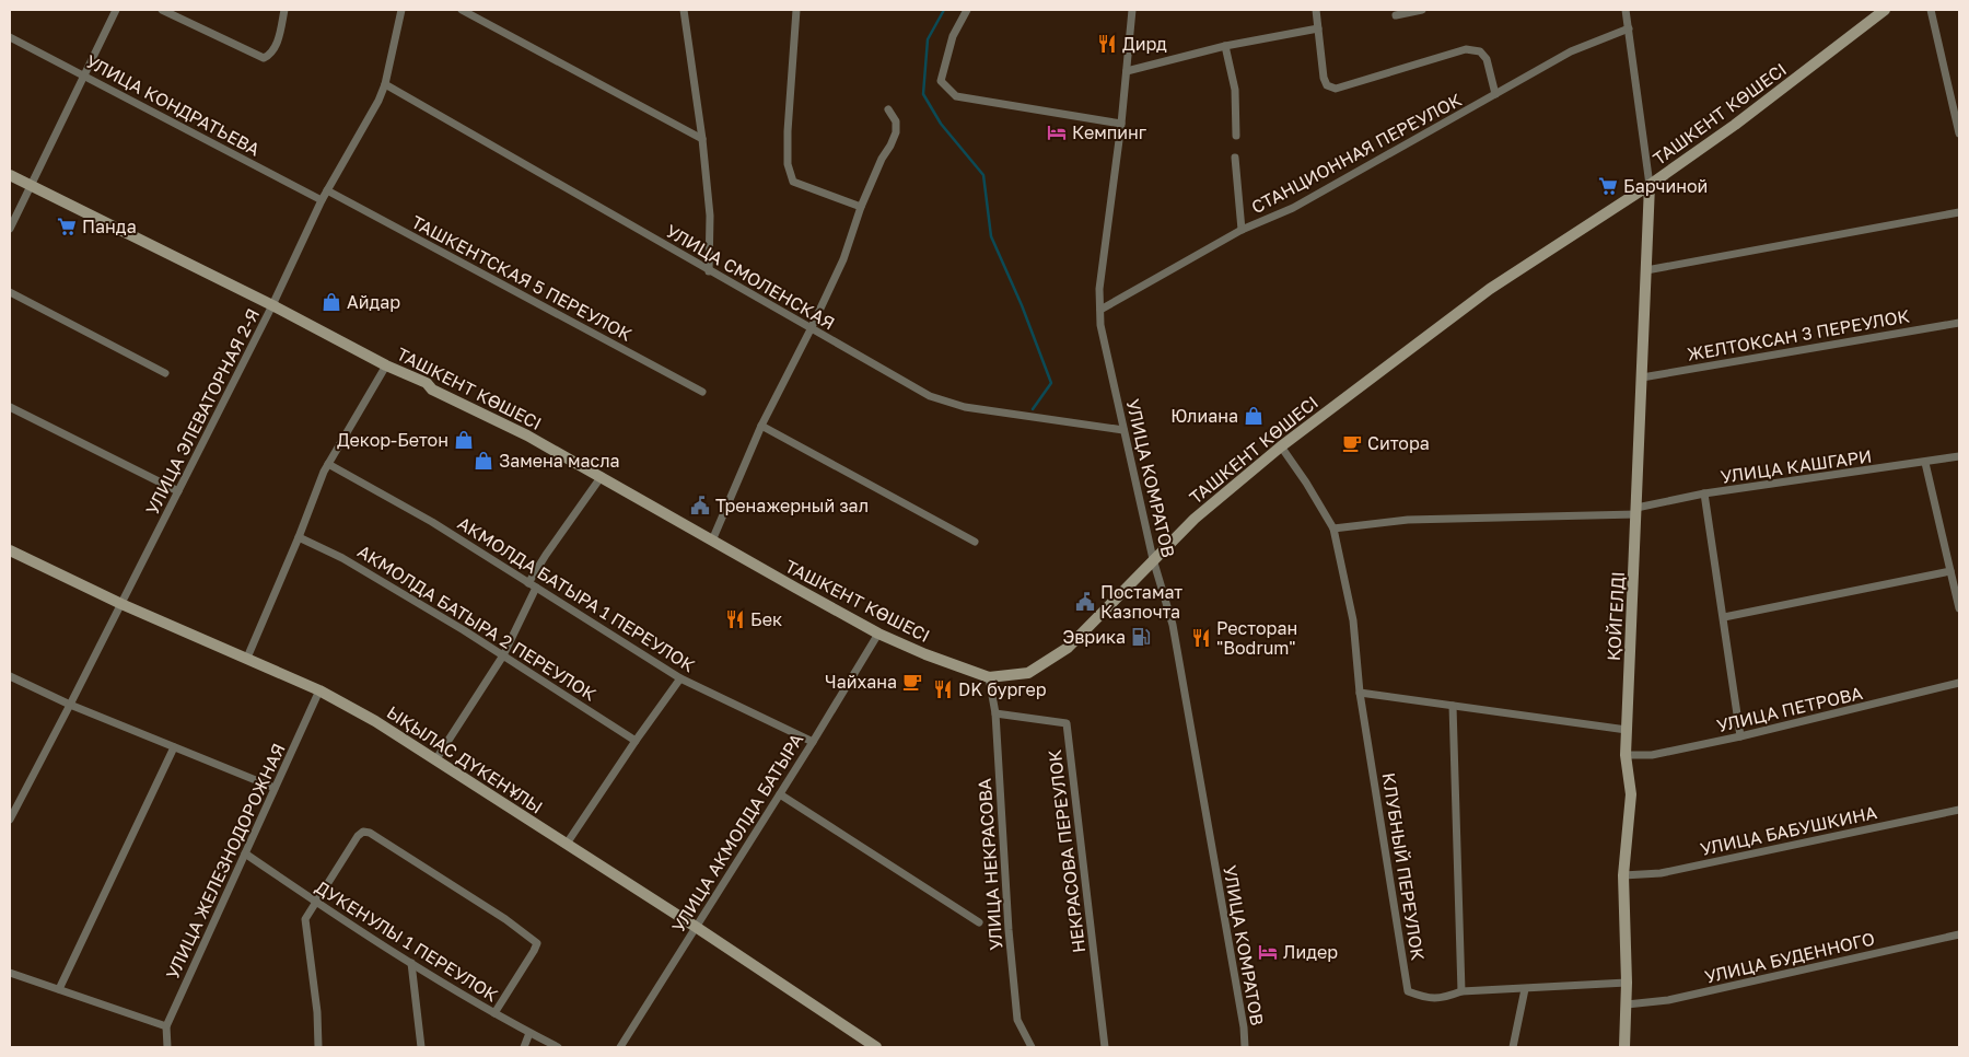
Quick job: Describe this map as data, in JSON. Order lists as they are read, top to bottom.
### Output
{
  "streets": {
    "main road": ["ТАШКЕНТ КӨШЕСІ", "ҚОЙГЕЛДІ", "ЫҚЫЛАС ДҮКЕНҰЛЫ"],
    "street": [
      "УЛИЦА КОНДРАТЬЕВА",
      "СТАНЦИОННАЯ ПЕРЕУЛОК",
      "УЛИЦА СМОЛЕНСКАЯ",
      "ТАШКЕНТСКАЯ 5 ПЕРЕУЛОК",
      "ЖЕЛТОКСАН 3 ПЕРЕУЛОК",
      "УЛИЦА ЭЛЕВАТОРНАЯ 2-Я",
      "УЛИЦА КАШГАРИ",
      "УЛИЦА КОМРАТОВ",
      "АКМОЛДА БАТЫРА 1 ПЕРЕУЛОК",
      "АКМОЛДА БАТЫРА 2 ПЕРЕУЛОК",
      "УЛИЦА ПЕТРОВА",
      "УЛИЦА БАБУШКИНА",
      "УЛИЦА АКМОЛДА БАТЫРА",
      "НЕКРАСОВА ПЕРЕУЛОК",
      "УЛИЦА ЖЕЛЕЗНОДОРОЖНАЯ",
      "УЛИЦА НЕКРАСОВА",
      "КЛУБНЫЙ ПЕРЕУЛОК",
      "ДУКЕНУЛЫ 1 ПЕРЕУЛОК",
      "УЛИЦА БУДЕННОГО"
    ]
  },
  "crossings": [
    ["УЛИЦА КОНДРАТЬЕВА", "УЛИЦА ЭЛЕВАТОРНАЯ 2-Я"],
    ["ТАШКЕНТ КӨШЕСІ", "УЛИЦА ЭЛЕВАТОРНАЯ 2-Я"],
    ["ТАШКЕНТ КӨШЕСІ", "УЛИЦА КОМРАТОВ"],
    ["ТАШКЕНТ КӨШЕСІ", "ҚОЙГЕЛДІ"],
    ["ТАШКЕНТ КӨШЕСІ", "УЛИЦА АКМОЛДА БАТЫРА"],
    ["ТАШКЕНТ КӨШЕСІ", "УЛИЦА НЕКРАСОВА"],
    ["ТАШКЕНТ КӨШЕСІ", "КЛУБНЫЙ ПЕРЕУЛОК"],
    ["СТАНЦИОННАЯ ПЕРЕУЛОК", "УЛИЦА КОМРАТОВ"],
    ["УЛИЦА СМОЛЕНСКАЯ", "УЛИЦА ЭЛЕВАТОРНАЯ 2-Я"],
    ["УЛИЦА СМОЛЕНСКАЯ", "УЛИЦА КОМРАТОВ"],
    ["ТАШКЕНТСКАЯ 5 ПЕРЕУЛОК", "УЛИЦА ЭЛЕВАТОРНАЯ 2-Я"],
    ["ЖЕЛТОКСАН 3 ПЕРЕУЛОК", "ҚОЙГЕЛДІ"],
    ["УЛИЦА ЭЛЕВАТОРНАЯ 2-Я", "ЫҚЫЛАС ДҮКЕНҰЛЫ"],
    ["УЛИЦА КАШГАРИ", "ҚОЙГЕЛДІ"],
    ["УЛИЦА КАШГАРИ", "КЛУБНЫЙ ПЕРЕУЛОК"],
    ["АКМОЛДА БАТЫРА 1 ПЕРЕУЛОК", "УЛИЦА АКМОЛДА БАТЫРА"],
    ["ҚОЙГЕЛДІ", "УЛИЦА ПЕТРОВА"],
    ["ҚОЙГЕЛДІ", "УЛИЦА БАБУШКИНА"],
    ["ҚОЙГЕЛДІ", "КЛУБНЫЙ ПЕРЕУЛОК"],
    ["ҚОЙГЕЛДІ", "УЛИЦА БУДЕННОГО"],
    ["ЫҚЫЛАС ДҮКЕНҰЛЫ", "УЛИЦА АКМОЛДА БАТЫРА"],
    ["ЫҚЫЛАС ДҮКЕНҰЛЫ", "УЛИЦА ЖЕЛЕЗНОДОРОЖНАЯ"],
    ["НЕКРАСОВА ПЕРЕУЛОК", "УЛИЦА НЕКРАСОВА"],
    ["УЛИЦА ЖЕЛЕЗНОДОРОЖНАЯ", "ДУКЕНУЛЫ 1 ПЕРЕУЛОК"]
  ],
  "places": {
    "restaurant": [
      "Дирд",
      "Бек",
      "Ресторан \"Bodrum\"",
      "DK бургер"
    ],
    "hotel": ["Кемпинг", "Лидер"],
    "supermarket": ["Барчиной", "Панда"],
    "shop": [
      "Айдар",
      "Юлиана",
      "Декор-Бетон",
      "Замена масла"
    ],
    "cafe": ["Ситора", "Чайхана"],
    "public building": ["Тренажерный зал", "Постамат Казпочта"],
    "fuel station": ["Эврика"]
  }
}
